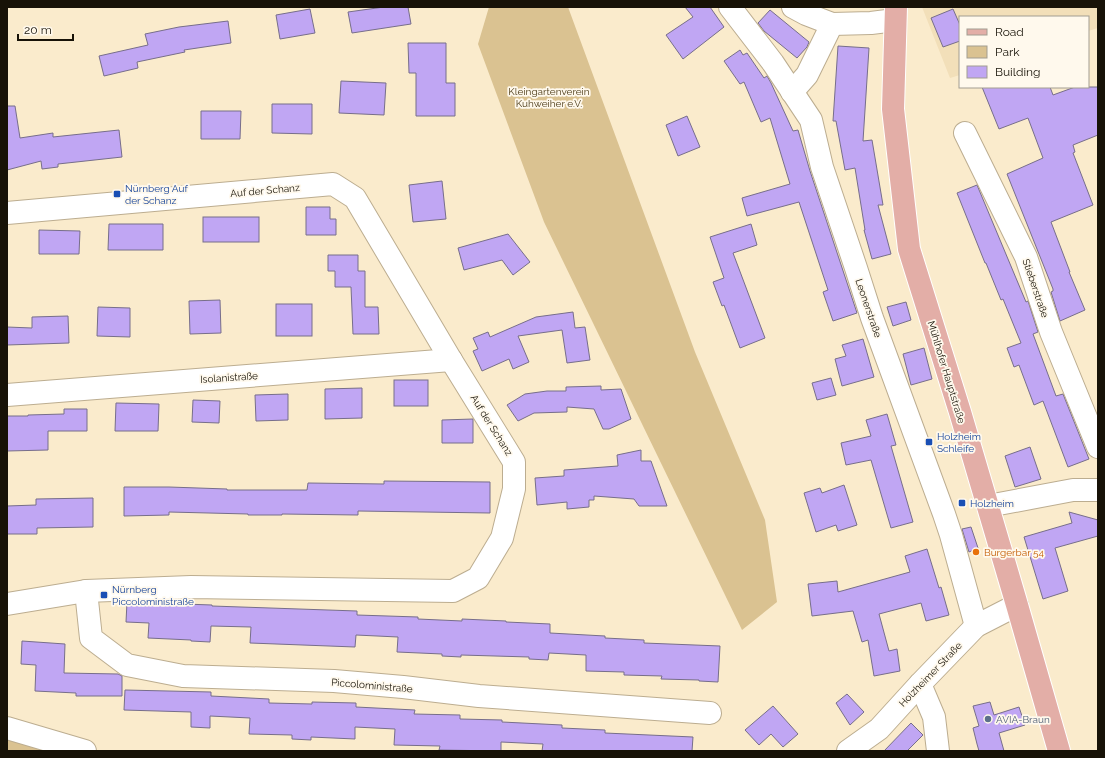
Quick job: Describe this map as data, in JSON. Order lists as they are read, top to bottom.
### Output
{
  "streets": {
    "main road": ["Mühlhofer Hauptstraße"],
    "street": [
      "Auf der Schanz",
      "Stieberstraße",
      "Leonerstraße",
      "Isolanistraße",
      "Holzheimer Straße",
      "Piccoloministraße"
    ]
  },
  "crossings": [
    ["Auf der Schanz", "Isolanistraße"],
    ["Auf der Schanz", "Piccoloministraße"],
    ["Leonerstraße", "Holzheimer Straße"],
    ["Mühlhofer Hauptstraße", "Holzheimer Straße"]
  ],
  "parks": ["Kleingartenverein Kuhweiher e.V."],
  "places": {
    "transit": [
      "Nürnberg Auf der Schanz",
      "Holzheim Schleife",
      "Holzheim",
      "Nürnberg Piccoloministraße"
    ],
    "other": ["Burgerbar 54", "AVIA-Braun"]
  },
  "legend": ["Road", "Park", "Building"],
  "scale_bar": "20 m"
}
